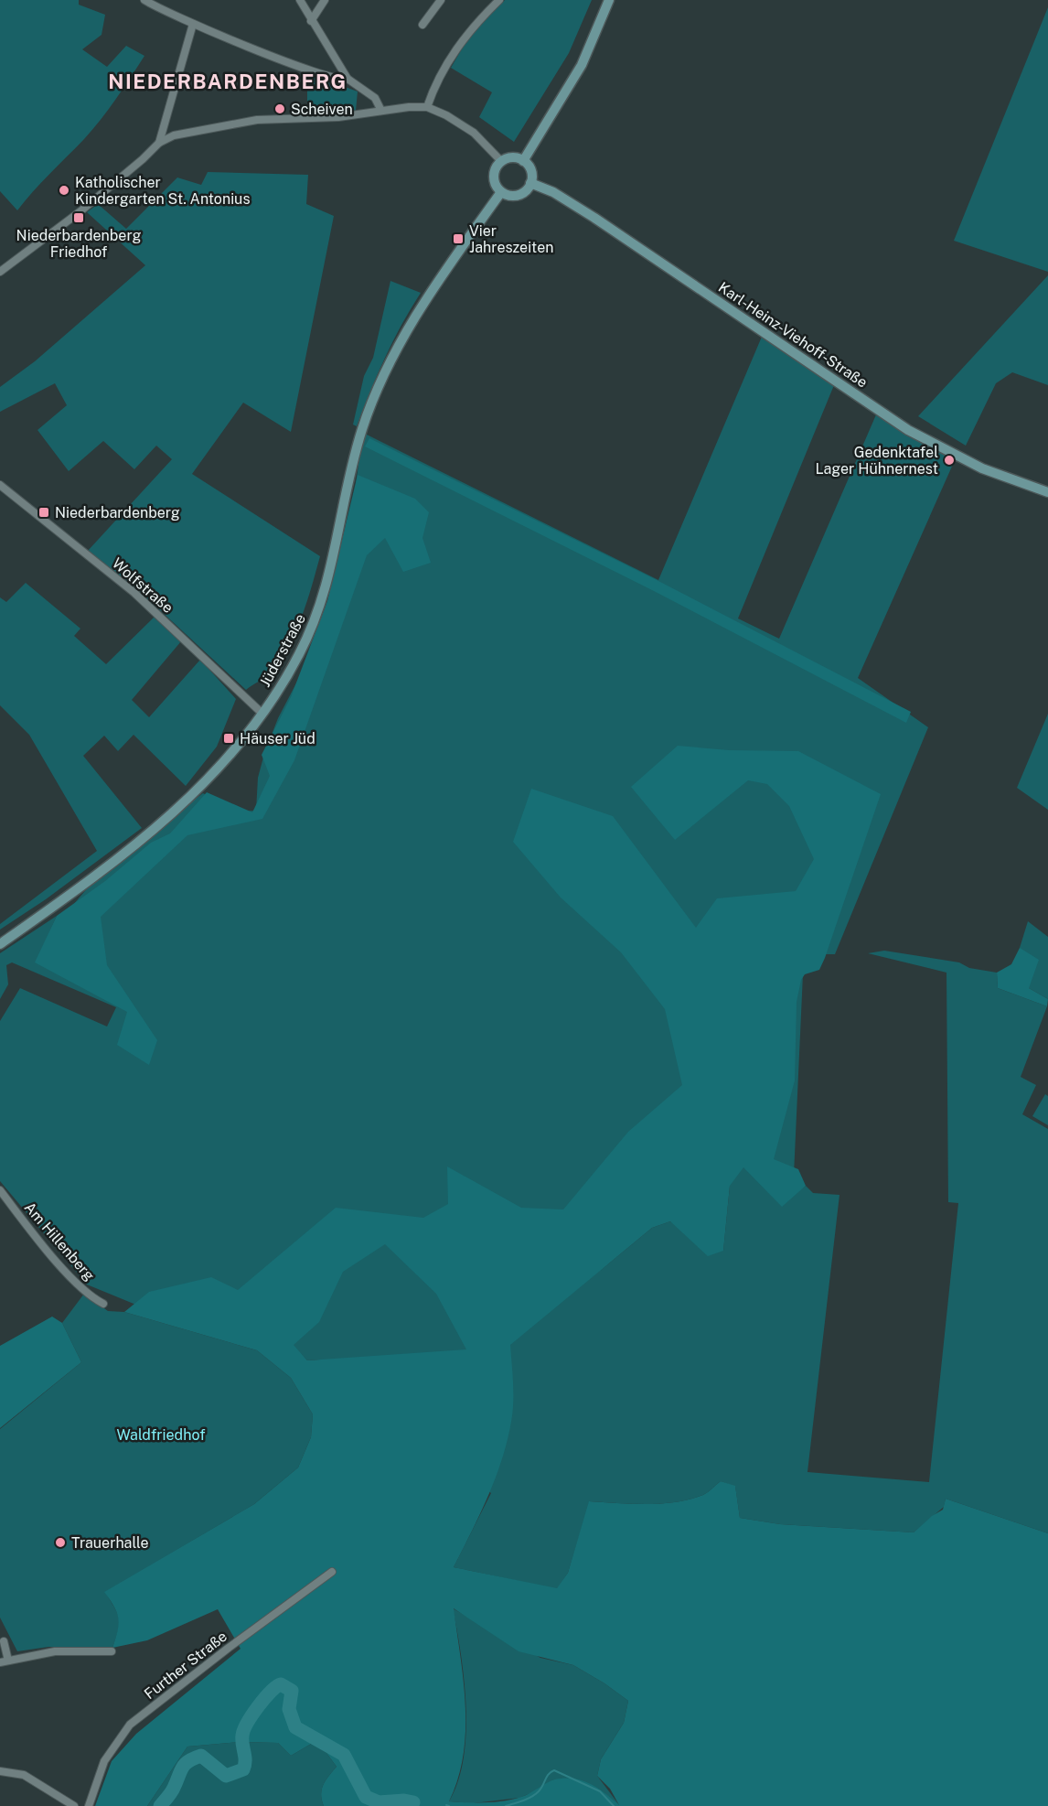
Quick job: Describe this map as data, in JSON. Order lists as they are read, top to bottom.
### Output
{
  "streets": {
    "main road": ["Karl-Heinz-Viehoff-Straße", "Jüderstraße"],
    "street": ["Wolfstraße", "Am Hillenberg", "Further Straße"]
  },
  "crossings": [
    ["Karl-Heinz-Viehoff-Straße", "Jüderstraße"],
    ["Wolfstraße", "Jüderstraße"]
  ],
  "districts": ["NIEDERBARDENBERG"],
  "parks": ["Waldfriedhof"],
  "places": {
    "other": [
      "Scheiven",
      "Katholischer Kindergarten St. Antonius",
      "Gedenktafel Lager Hühnernest",
      "Trauerhalle"
    ],
    "transit": [
      "Niederbardenberg Friedhof",
      "Vier Jahreszeiten",
      "Niederbardenberg",
      "Häuser Jüd"
    ]
  }
}
